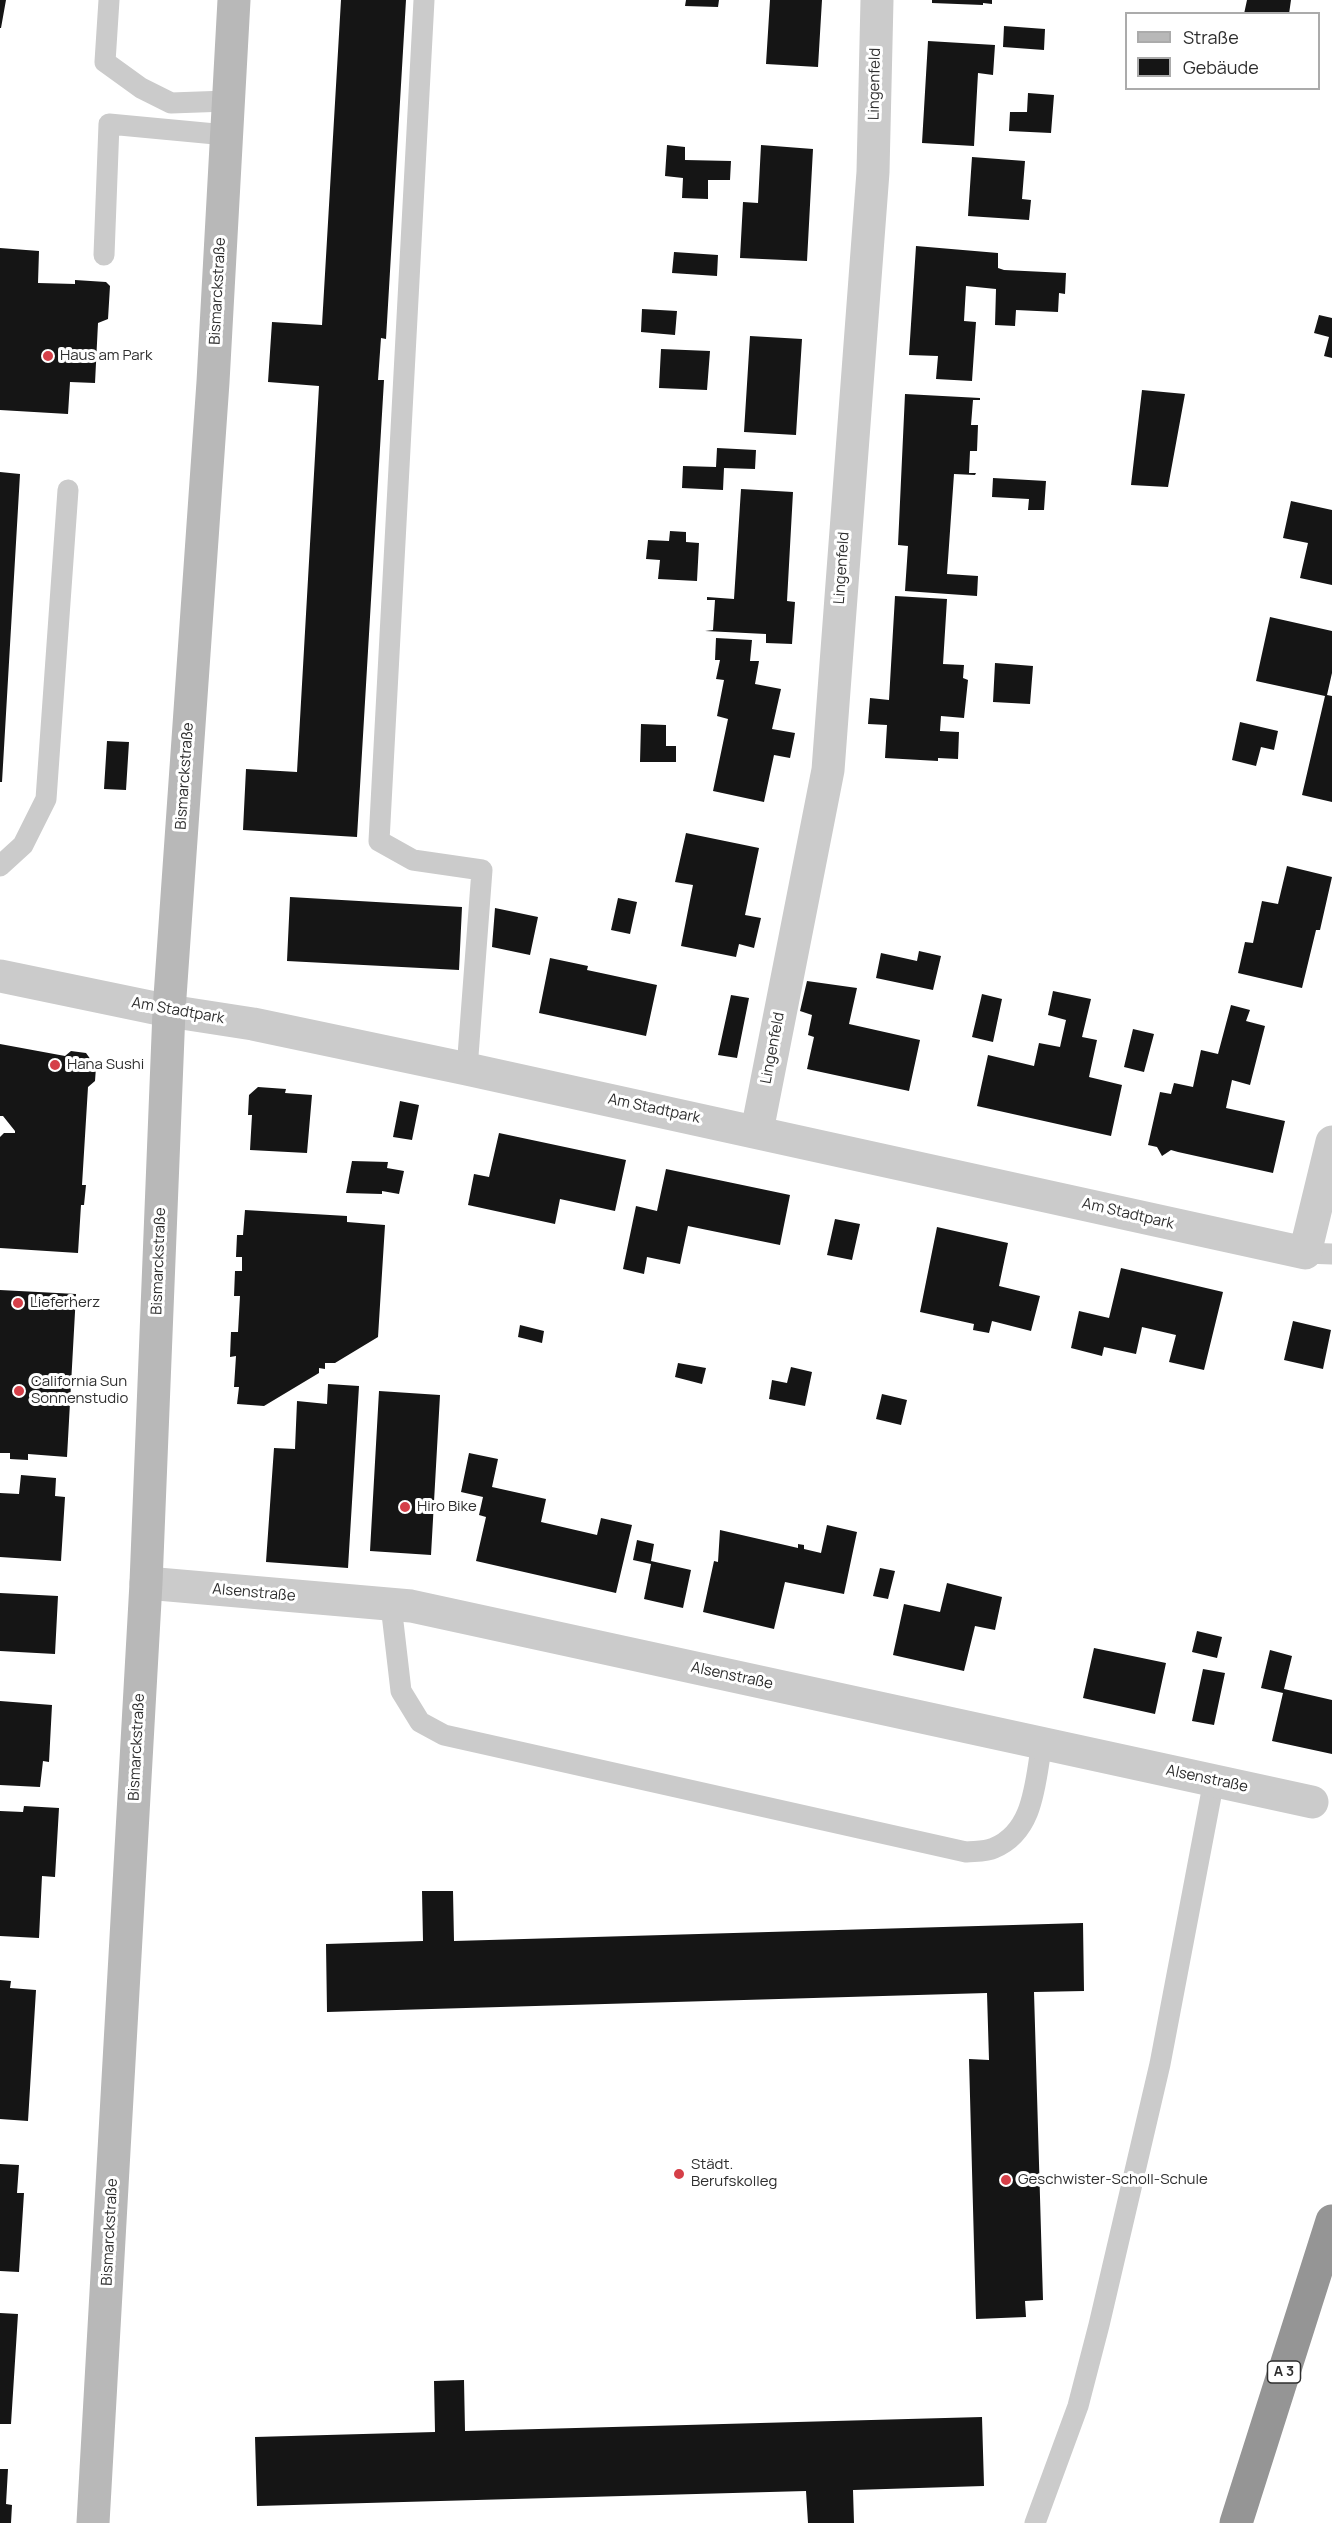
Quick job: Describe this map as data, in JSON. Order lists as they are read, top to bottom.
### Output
{
  "streets": {
    "highway": ["A 3"],
    "main road": ["Bismarckstraße"],
    "street": ["Lingenfeld", "Am Stadtpark", "Alsenstraße"]
  },
  "crossings": [
    ["Lingenfeld", "Am Stadtpark"],
    ["Bismarckstraße", "Am Stadtpark"],
    ["Bismarckstraße", "Alsenstraße"]
  ],
  "places": [
    "Haus am Park",
    "Hana Sushi",
    "Lieferherz",
    "California Sun Sonnenstudio",
    "Hiro Bike",
    "Städt. Berufskolleg",
    "Geschwister-Scholl-Schule"
  ],
  "legend": ["Straße", "Gebäude"]
}
